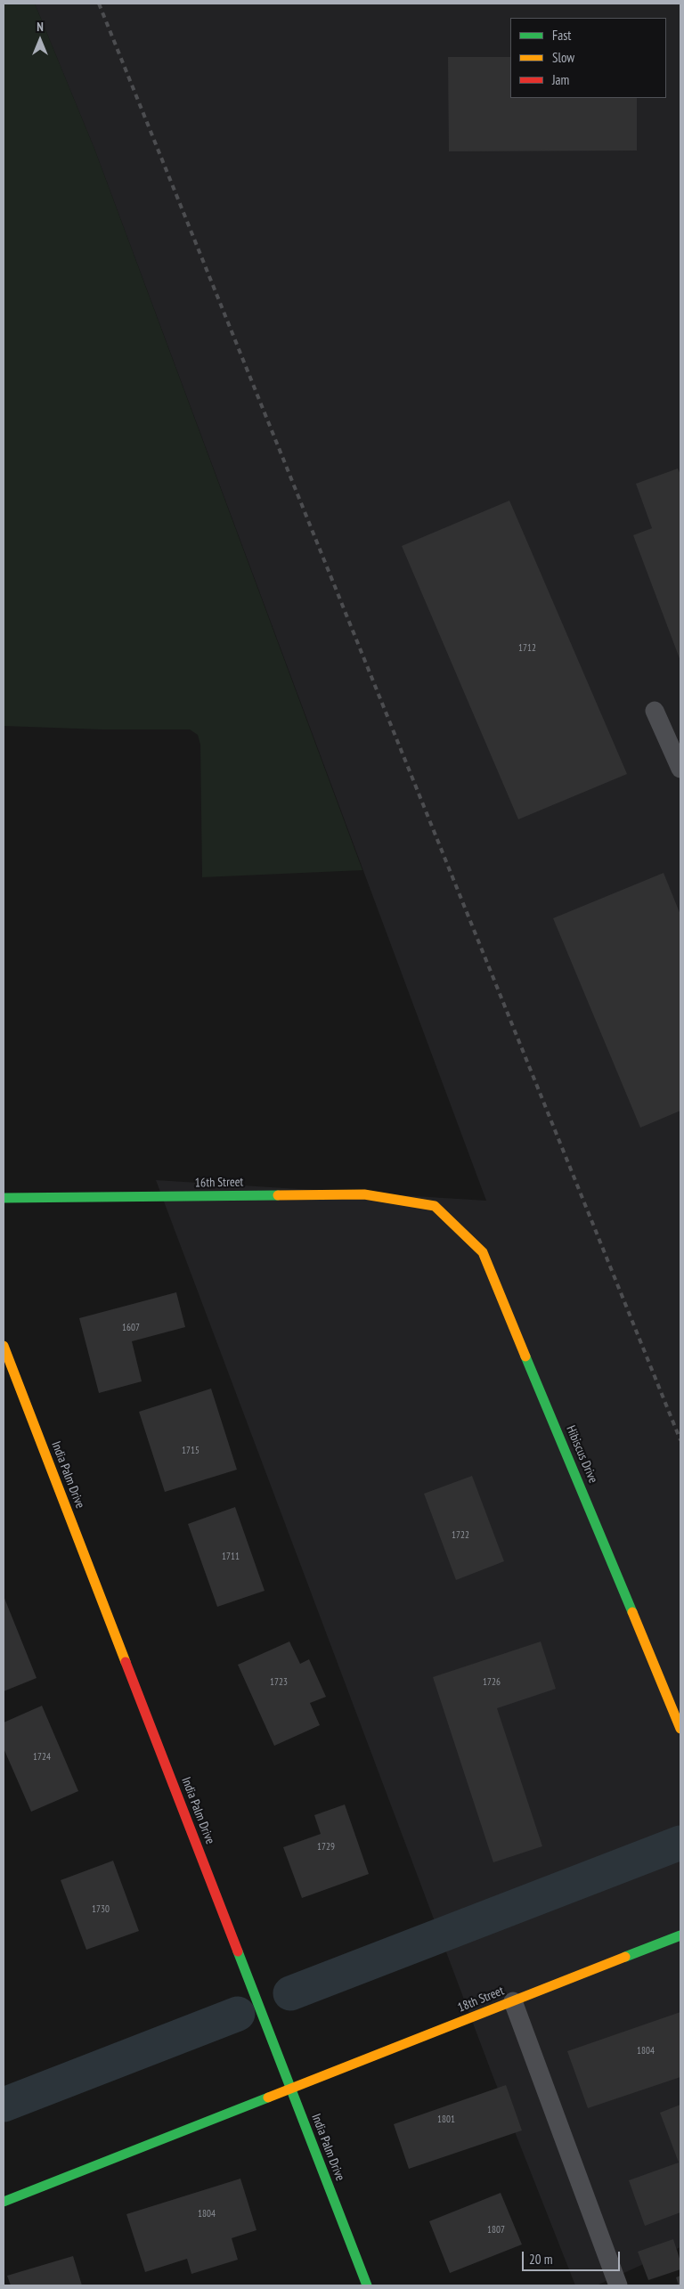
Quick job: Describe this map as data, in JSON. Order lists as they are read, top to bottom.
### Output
{
  "streets": {
    "street": [
      "16th Street",
      "Hibiscus Drive",
      "India Palm Drive",
      "18th Street"
    ]
  },
  "crossings": [
    ["16th Street", "Hibiscus Drive"],
    ["India Palm Drive", "18th Street"]
  ],
  "house_numbers": [
    "1712",
    "1607",
    "1715",
    "1722",
    "1711",
    "1723",
    "1726",
    "1724",
    "1729",
    "1730",
    "1804",
    "1801",
    "1804",
    "1807"
  ],
  "legend": ["Fast", "Slow", "Jam"],
  "scale_bar": "20 m",
  "north": "top"
}
